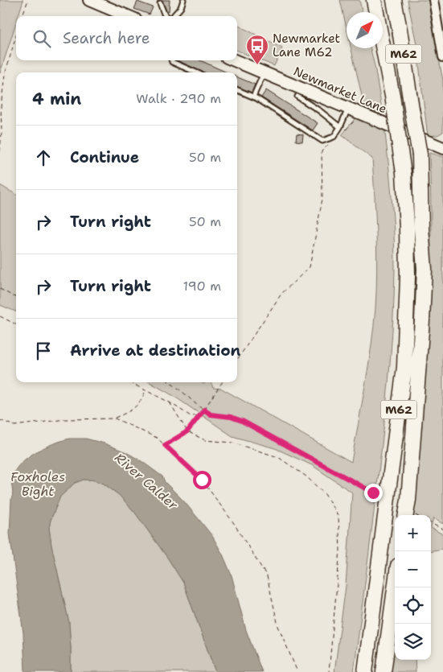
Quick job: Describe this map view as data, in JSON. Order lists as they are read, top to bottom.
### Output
{
  "streets": {
    "highway": ["M62"],
    "main road": ["Newmarket Lane"]
  },
  "water": ["Foxholes Bight", "River Calder"],
  "places": {
    "bus stop": ["Newmarket Lane M62"]
  },
  "north": "top right",
  "page": {
    "search": "Search here",
    "heading": ["4 min", "Walk · 290 m"],
    "list": [
      ["Continue", "50 m"],
      ["Turn right", "50 m"],
      ["Turn right", "190 m"],
      "Arrive at destination"
    ],
    "map_buttons": ["+", "−"]
  }
}
